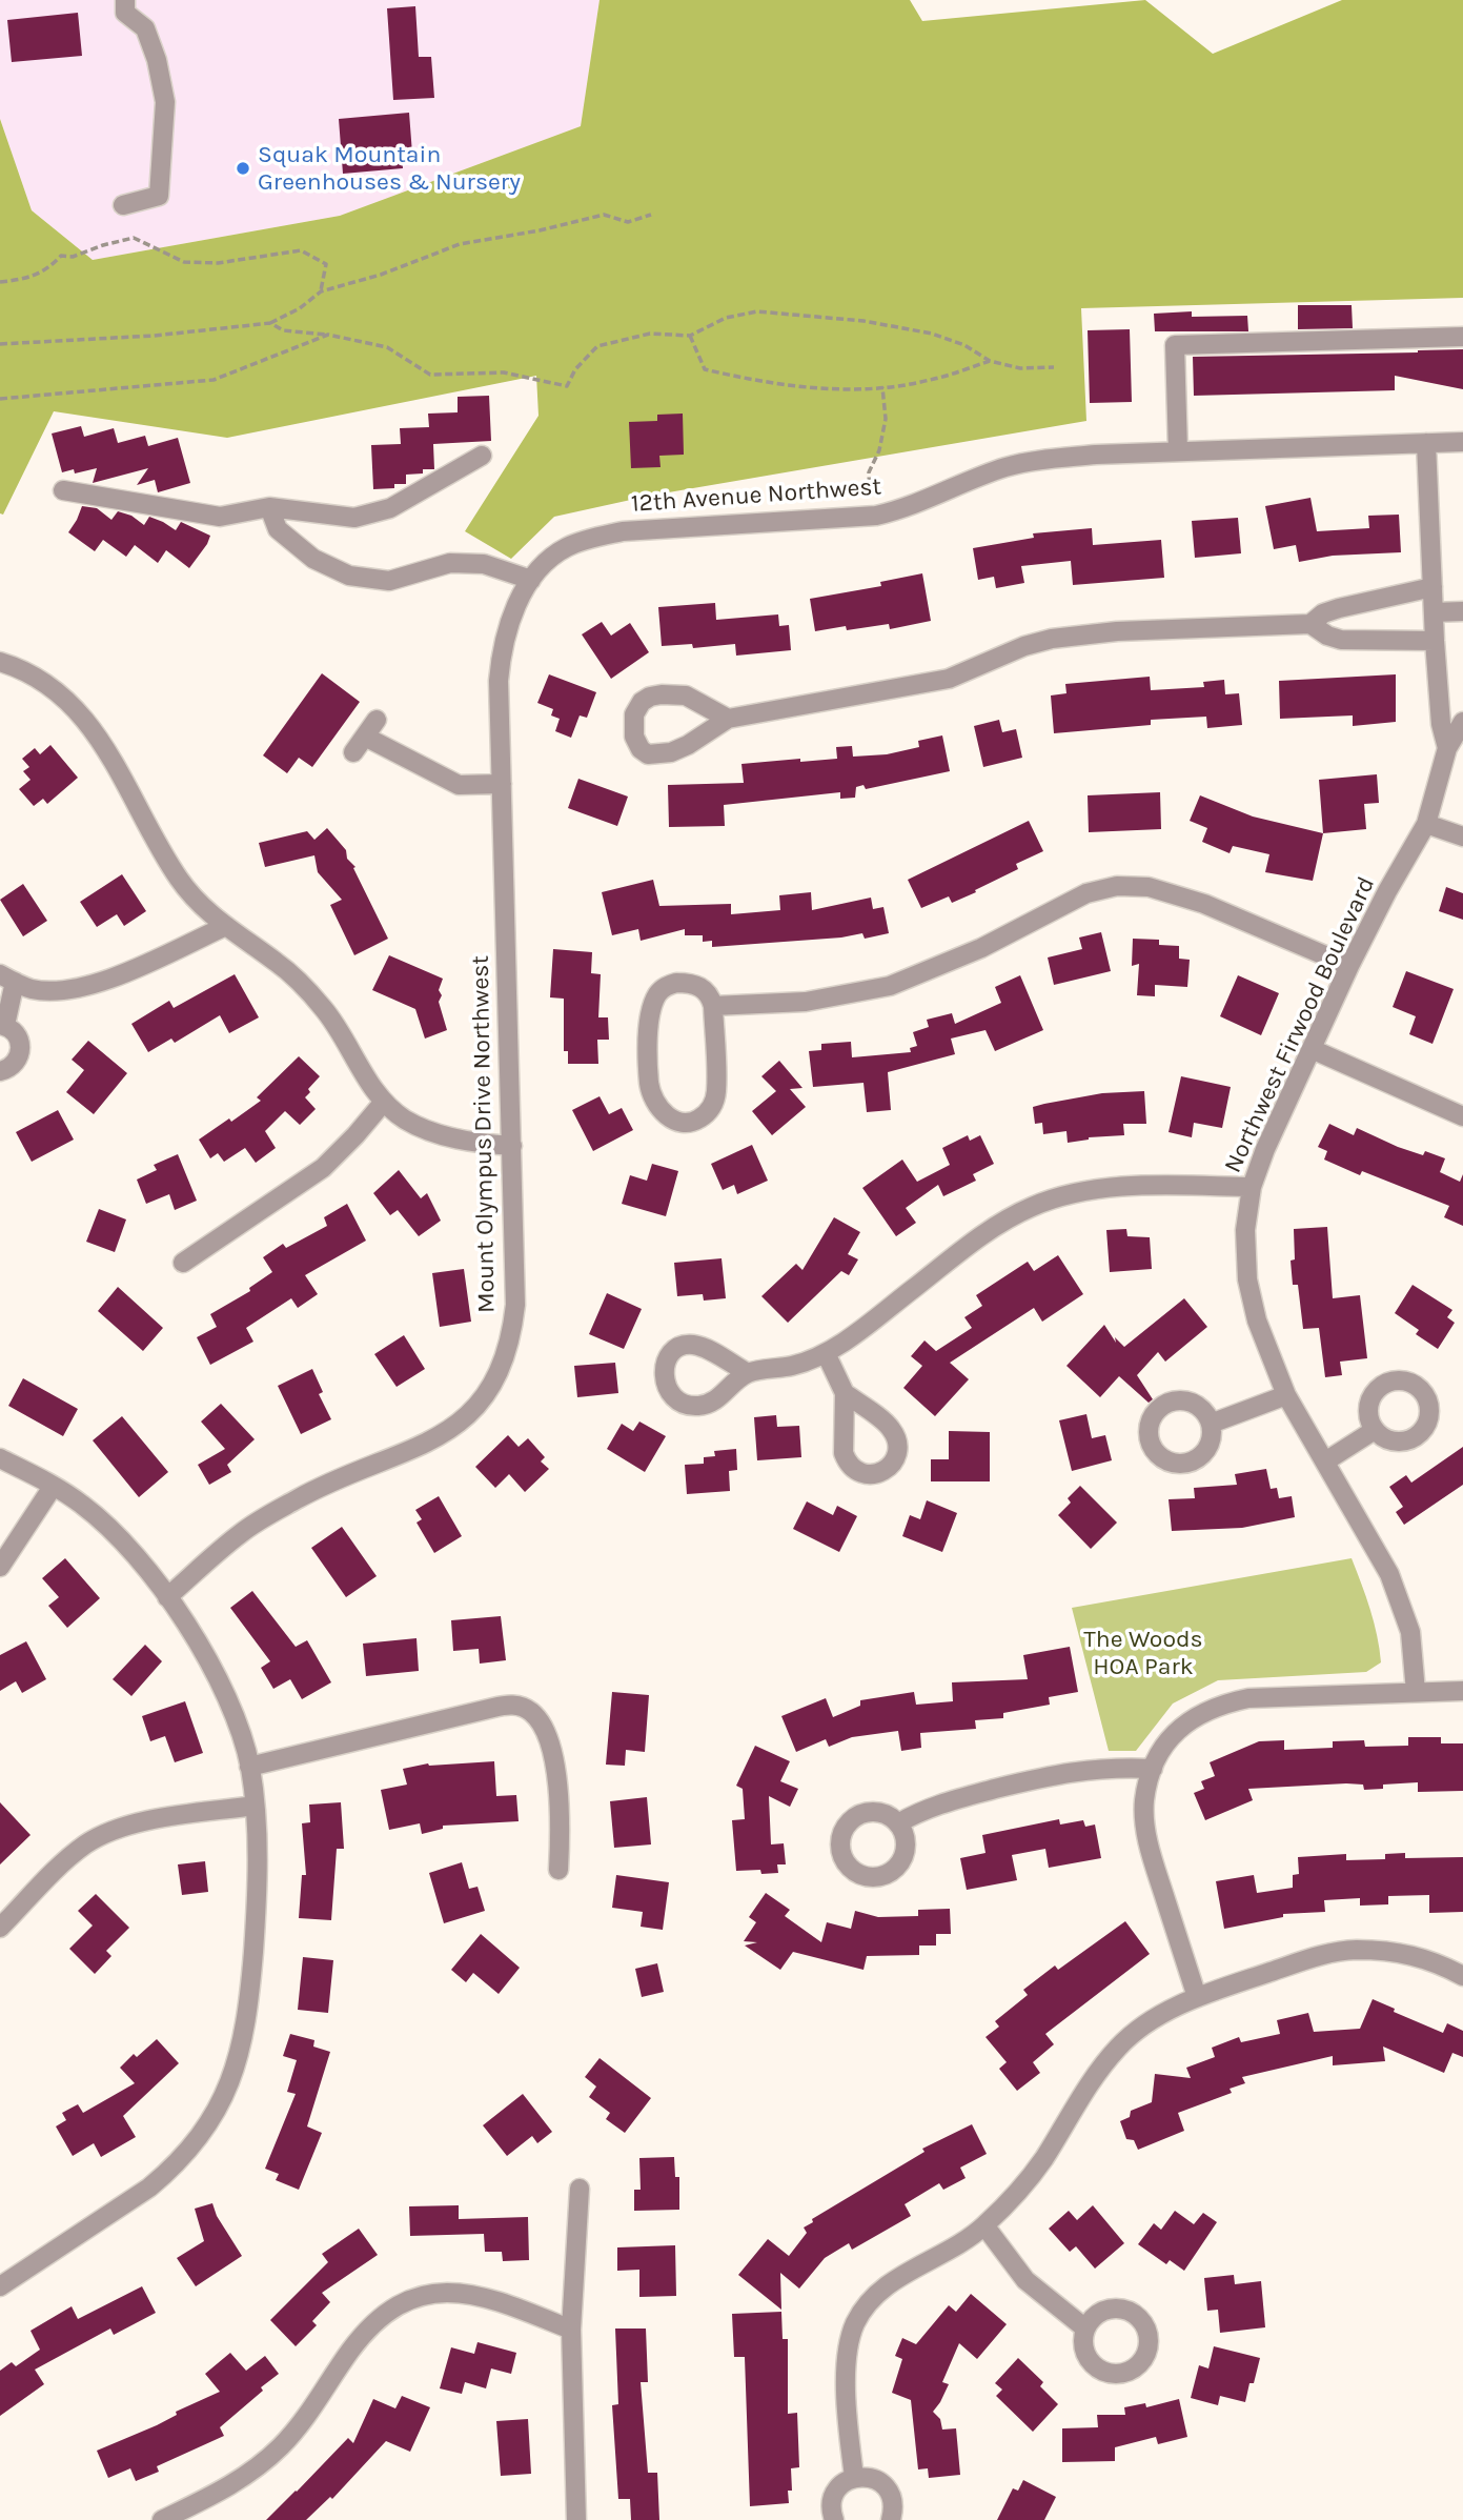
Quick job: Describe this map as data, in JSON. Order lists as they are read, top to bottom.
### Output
{
  "streets": {
    "street": ["12th Avenue Northwest", "Northwest Firwood Boulevard", "Mount Olympus Drive Northwest"]
  },
  "crossings": [
    ["12th Avenue Northwest", "Mount Olympus Drive Northwest"]
  ],
  "parks": ["The Woods HOA Park"],
  "places": ["Squak Mountain Greenhouses & Nursery"]
}
